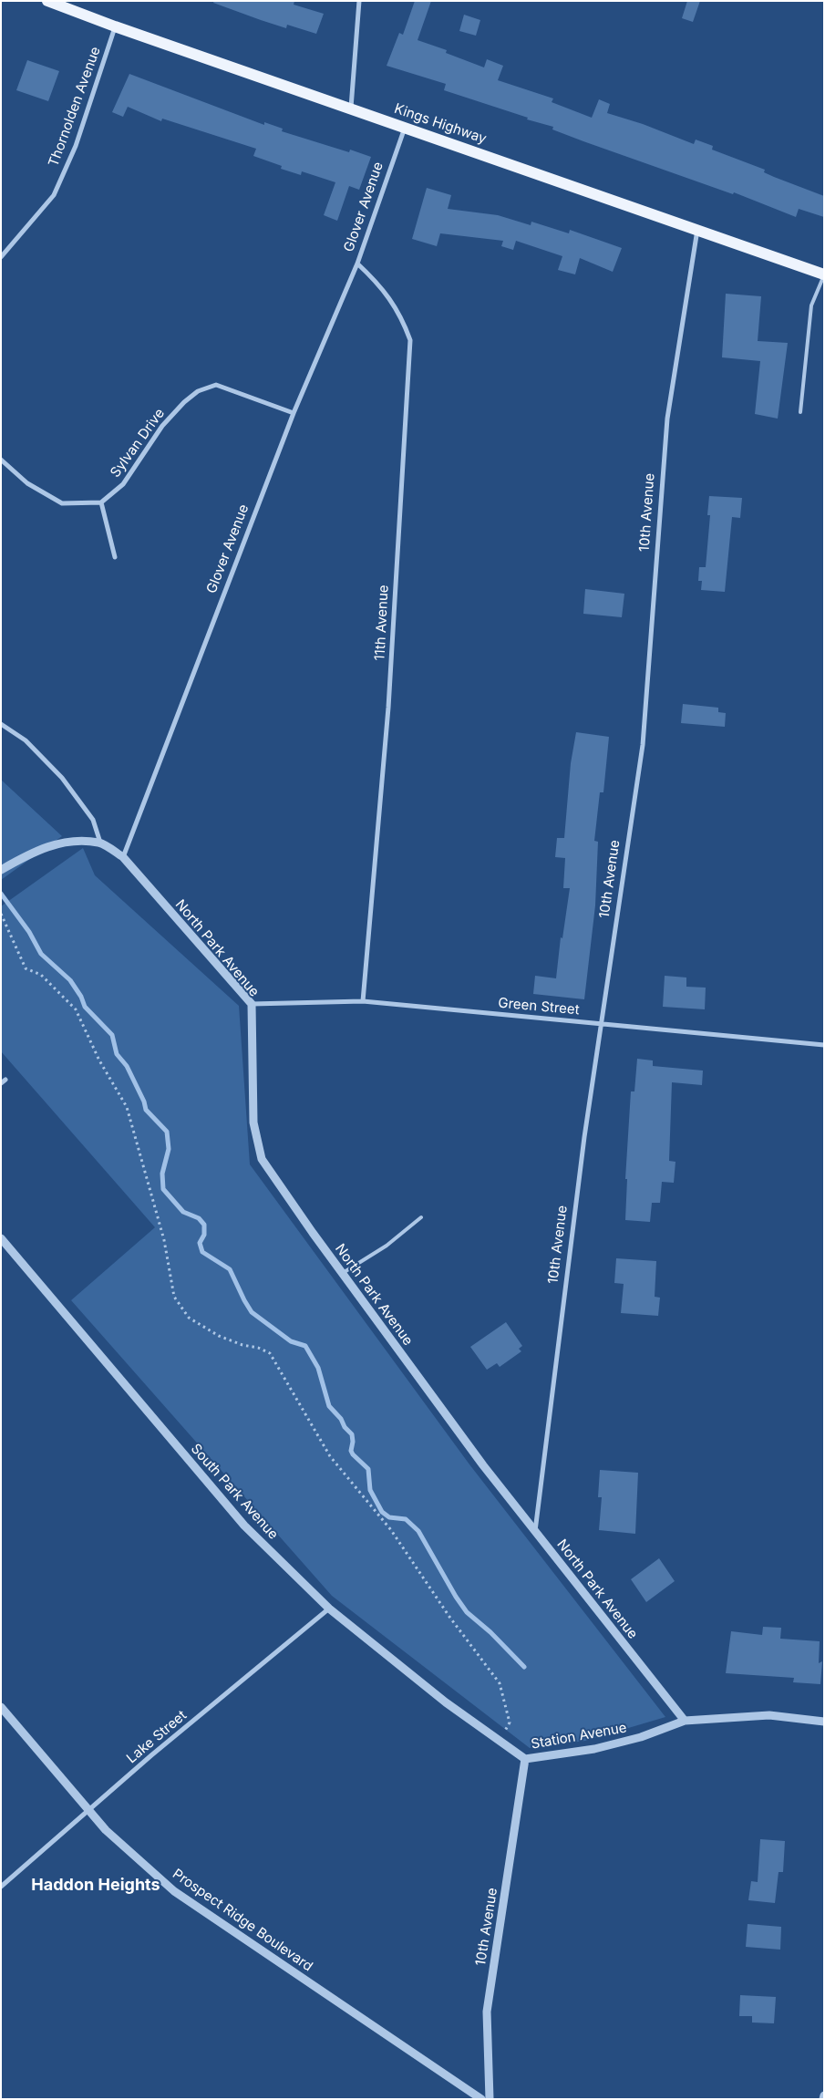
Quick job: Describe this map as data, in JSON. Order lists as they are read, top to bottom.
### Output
{
  "streets": {
    "main road": ["Kings Highway"],
    "street": [
      "Thornolden Avenue",
      "Glover Avenue",
      "Sylvan Drive",
      "10th Avenue",
      "11th Avenue",
      "North Park Avenue",
      "Green Street",
      "South Park Avenue",
      "Station Avenue",
      "Lake Street",
      "Prospect Ridge Boulevard"
    ]
  },
  "crossings": [
    ["Thornolden Avenue", "Kings Highway"],
    ["Kings Highway", "Glover Avenue"],
    ["Kings Highway", "10th Avenue"],
    ["Glover Avenue", "Sylvan Drive"],
    ["Glover Avenue", "11th Avenue"],
    ["Glover Avenue", "North Park Avenue"],
    ["10th Avenue", "North Park Avenue"],
    ["10th Avenue", "Green Street"],
    ["10th Avenue", "South Park Avenue"],
    ["10th Avenue", "Station Avenue"],
    ["11th Avenue", "Green Street"],
    ["North Park Avenue", "Green Street"],
    ["North Park Avenue", "Station Avenue"],
    ["South Park Avenue", "Station Avenue"],
    ["South Park Avenue", "Lake Street"],
    ["Lake Street", "Prospect Ridge Boulevard"]
  ],
  "districts": ["Haddon Heights"]
}
